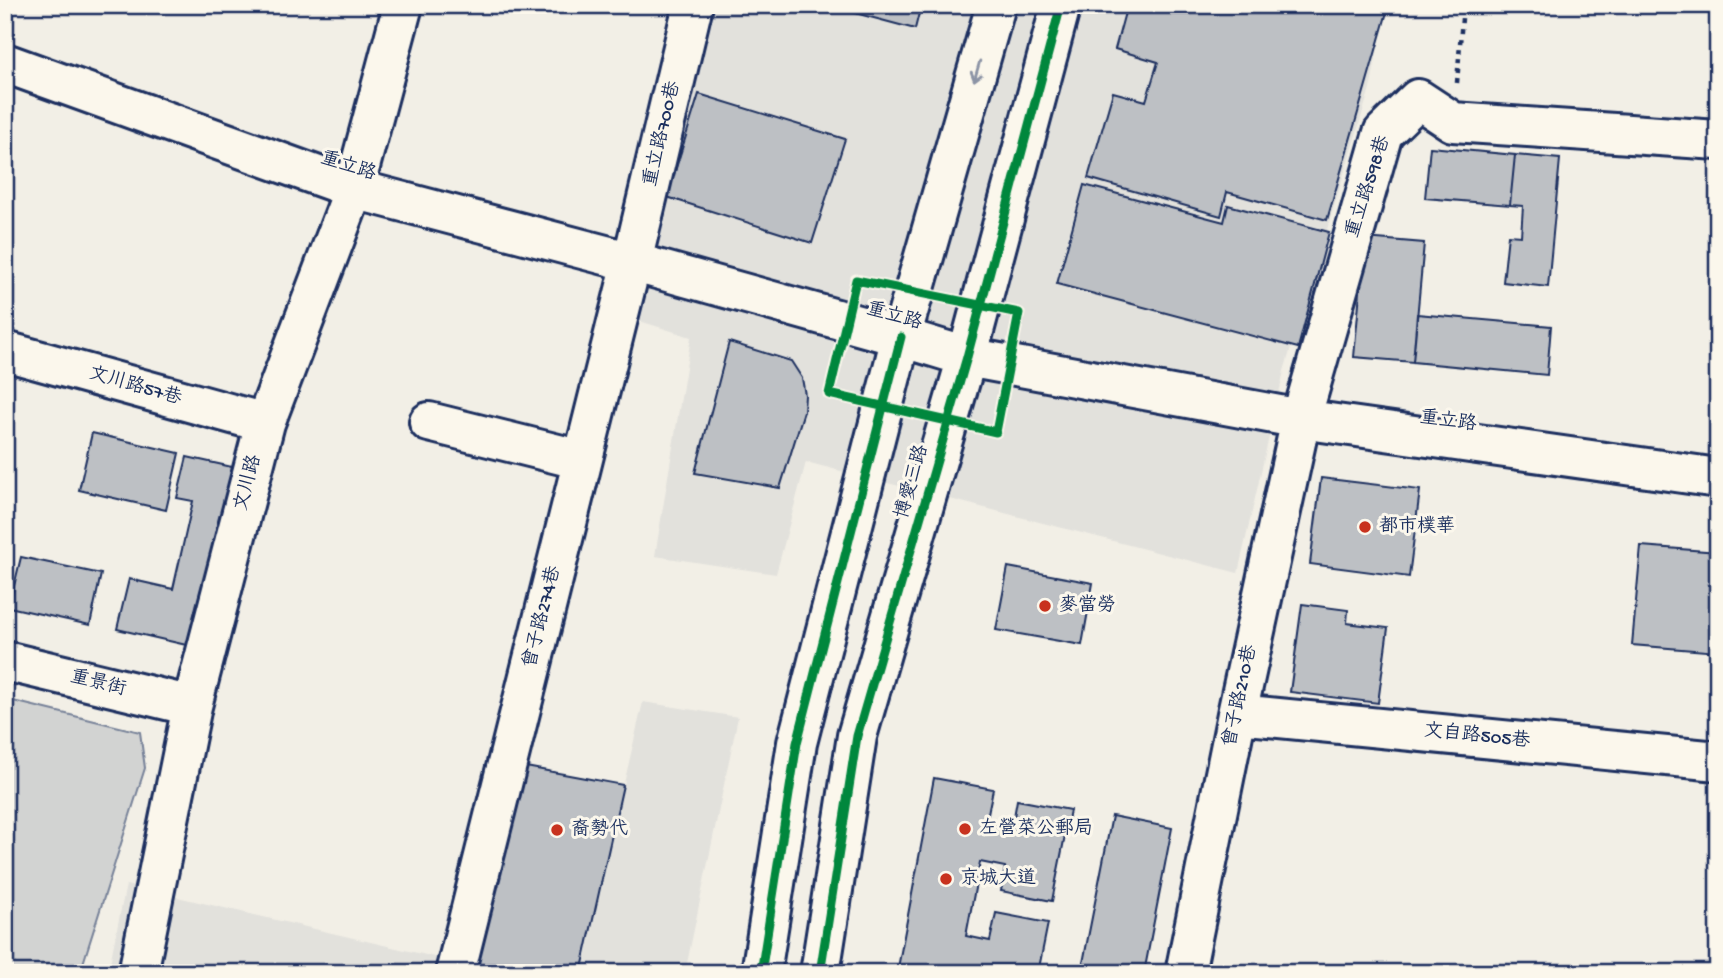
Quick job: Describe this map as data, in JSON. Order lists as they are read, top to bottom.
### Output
{
  "streets": {
    "street": [
      "重立路700巷",
      "重立路",
      "重立路598巷",
      "文川路57巷",
      "博愛三路",
      "文川路",
      "曾子路274巷",
      "重景街",
      "曾子路210巷",
      "文自路505巷"
    ]
  },
  "crossings": [
    ["重立路700巷", "重立路"],
    ["重立路700巷", "曾子路274巷"],
    ["重立路", "重立路598巷"],
    ["重立路", "博愛三路"],
    ["重立路", "文川路"],
    ["重立路", "曾子路274巷"],
    ["重立路", "曾子路210巷"],
    ["重立路598巷", "曾子路210巷"],
    ["文川路57巷", "文川路"],
    ["文川路", "重景街"],
    ["曾子路210巷", "文自路505巷"]
  ],
  "places": [
    "都市樸華",
    "麥當勞",
    "左營菜公郵局",
    "裔勢代",
    "京城大道"
  ]
}
